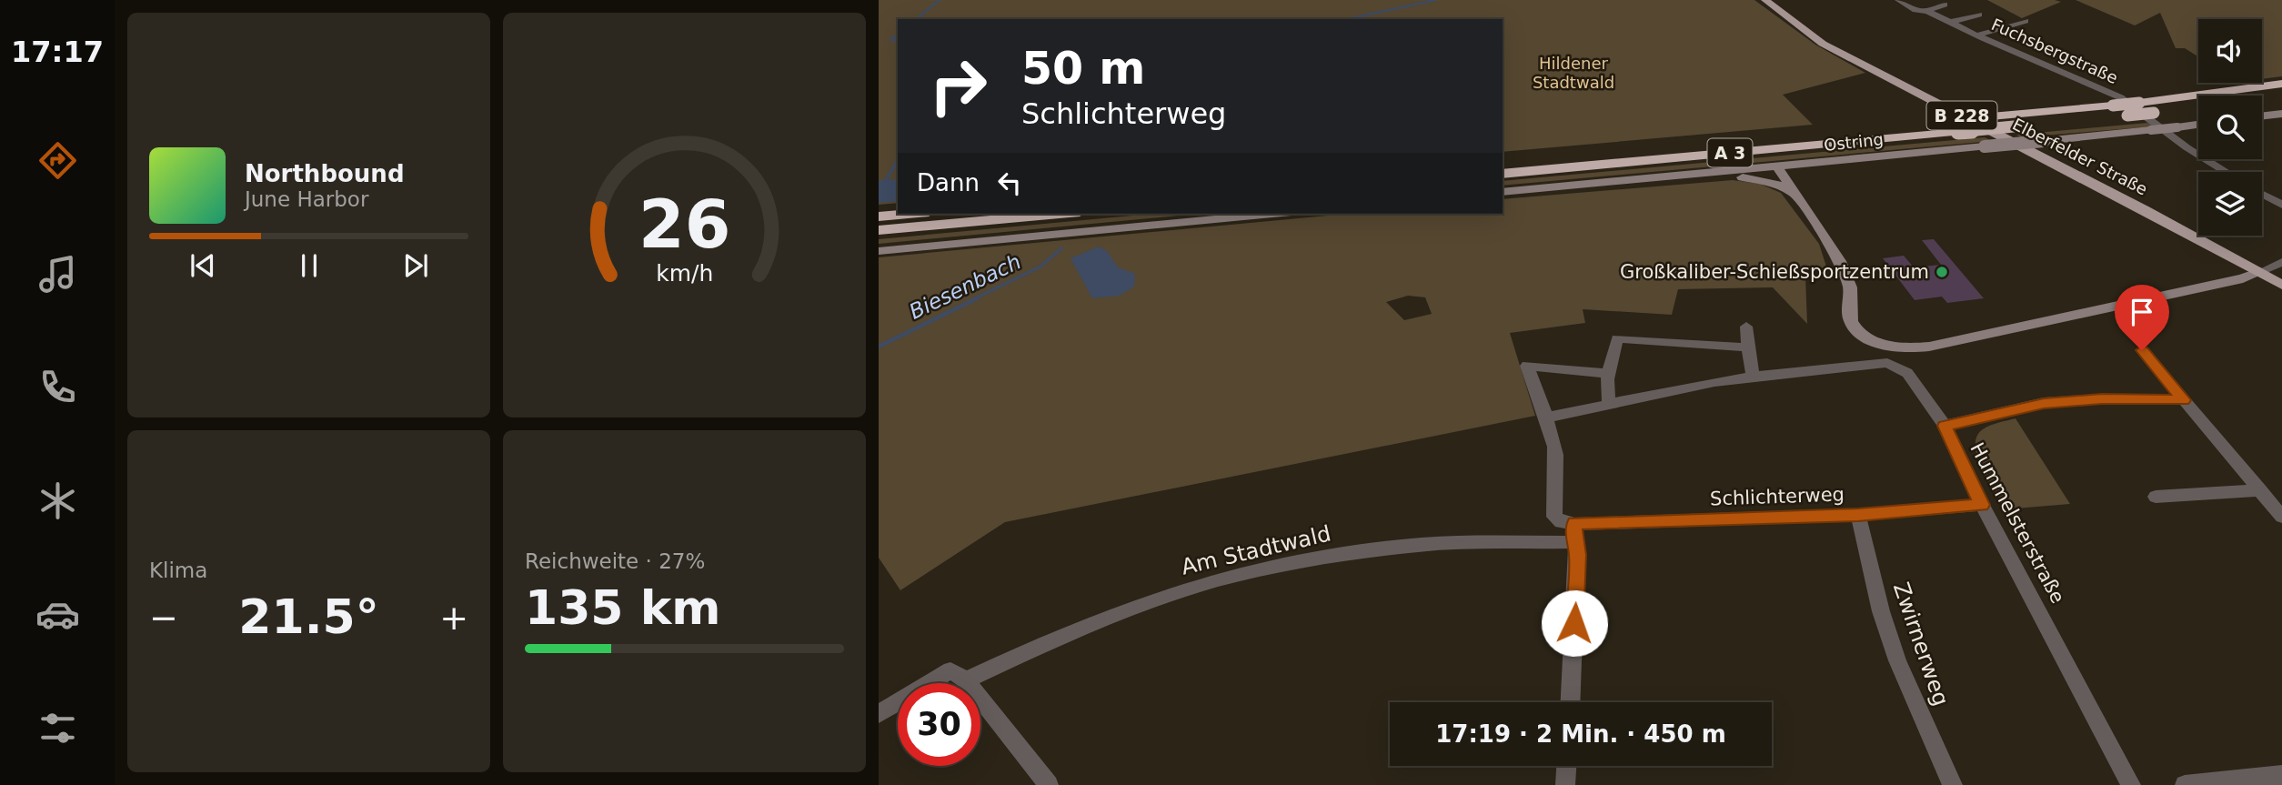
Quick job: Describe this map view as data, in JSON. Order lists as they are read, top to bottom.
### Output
{
  "streets": {
    "highway": ["A 3"],
    "main road": ["B 228", "Ostring", "Elberfelder Straße"],
    "street": [
      "Fuchsbergstraße",
      "Schlichterweg",
      "Hummelsterstraße",
      "Am Stadtwald",
      "Zwirnerweg"
    ]
  },
  "crossings": [
    ["Schlichterweg", "Hummelsterstraße"],
    ["Schlichterweg", "Am Stadtwald"],
    ["Schlichterweg", "Zwirnerweg"]
  ],
  "water": ["Biesenbach"],
  "parks": ["Hildener Stadtwald"],
  "places": ["Großkaliber-Schießsportzentrum"],
  "page": {
    "tabs": "17:17",
    "turn": ["50 m", "Schlichterweg"],
    "song": ["Northbound", "June Harbor"],
    "then": "Dann",
    "tile": [
      "Klima",
      ["Reichweite · 27%", "135 km"]
    ],
    "heat": ["−", "21.5°", "+"],
    "limit": "30",
    "trip": "17:19 · 2 Min. · 450 m",
    "gauge": ["26", "km/h"]
  }
}
